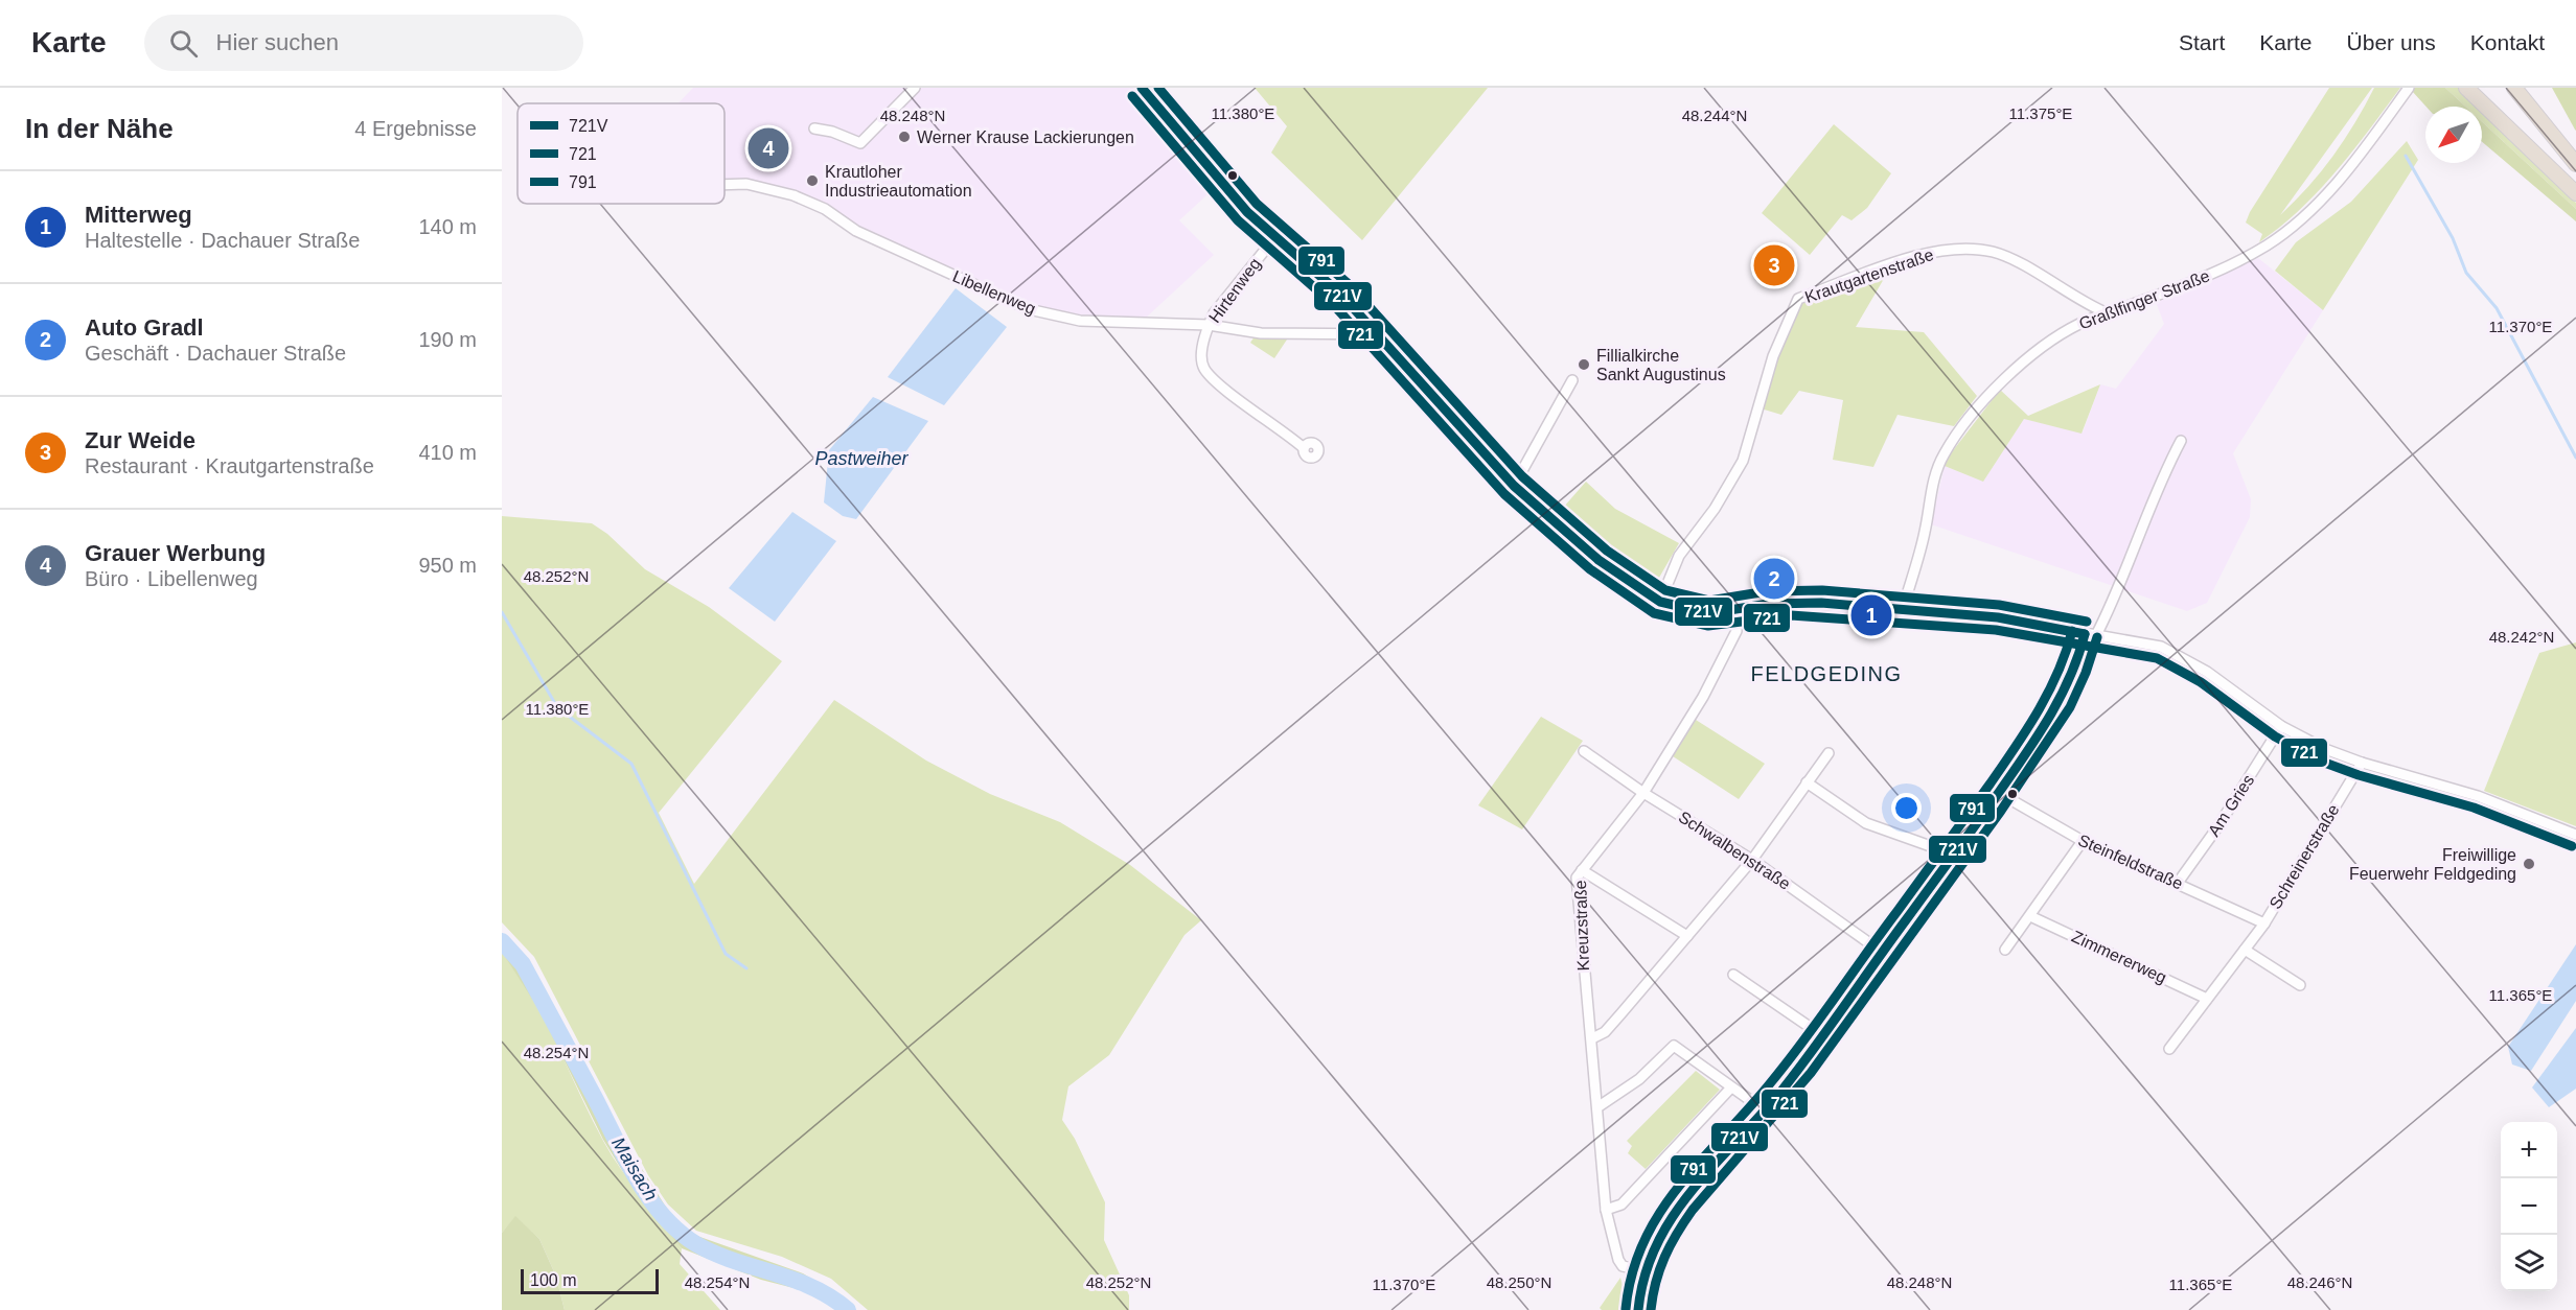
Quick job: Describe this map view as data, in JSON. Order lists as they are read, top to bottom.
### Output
{
  "streets": {
    "street": [
      "Krautgartenstraße",
      "Hirtenweg",
      "Libellenweg",
      "Graßlfinger Straße",
      "Am Gries",
      "Schwalbenstraße",
      "Schreinerstraße",
      "Steinfeldstraße",
      "Kreuzstraße",
      "Zimmererweg"
    ]
  },
  "crossings": [
    ["Krautgartenstraße", "Graßlfinger Straße"],
    ["Hirtenweg", "Libellenweg"],
    ["Am Gries", "Steinfeldstraße"],
    ["Schwalbenstraße", "Kreuzstraße"],
    ["Schreinerstraße", "Steinfeldstraße"],
    ["Schreinerstraße", "Zimmererweg"]
  ],
  "districts": ["FELDGEDING"],
  "water": ["Pastweiher", "Maisach"],
  "places": [
    "Werner Krause Lackierungen",
    "Krautloher Industrieautomation",
    "Fillialkirche Sankt Augustinus",
    "Freiwillige Feuerwehr Feldgeding"
  ],
  "lines": ["transit line 721V", "transit line 791", "transit line 721"],
  "legend": ["721V", "721", "791"],
  "scale_bar": "100 m",
  "north": "bottom left",
  "page": {
    "header": "Karte",
    "search": "Hier suchen",
    "nav": [
      "Start",
      "Karte",
      "Über uns",
      "Kontakt"
    ],
    "heading": ["In der Nähe", "4 Ergebnisse"],
    "pins": [
      "4",
      "3",
      "2",
      "1"
    ],
    "list": [
      {
        "mark": "1",
        "name": "Mitterweg",
        "note": "Haltestelle · Dachauer Straße",
        "value": "140 m"
      },
      {
        "mark": "2",
        "name": "Auto Gradl",
        "note": "Geschäft · Dachauer Straße",
        "value": "190 m"
      },
      {
        "mark": "3",
        "name": "Zur Weide",
        "note": "Restaurant · Krautgartenstraße",
        "value": "410 m"
      },
      {
        "mark": "4",
        "name": "Grauer Werbung",
        "note": "Büro · Libellenweg",
        "value": "950 m"
      }
    ],
    "map_buttons": ["+", "−"],
    "scale": "100 m"
  },
  "coordinates": [
    "11.380°E",
    "11.375°E",
    "48.248°N",
    "48.244°N",
    "11.370°E",
    "48.252°N",
    "48.242°N",
    "11.365°E",
    "48.254°N",
    "48.250°N",
    "48.246°N"
  ]
}
